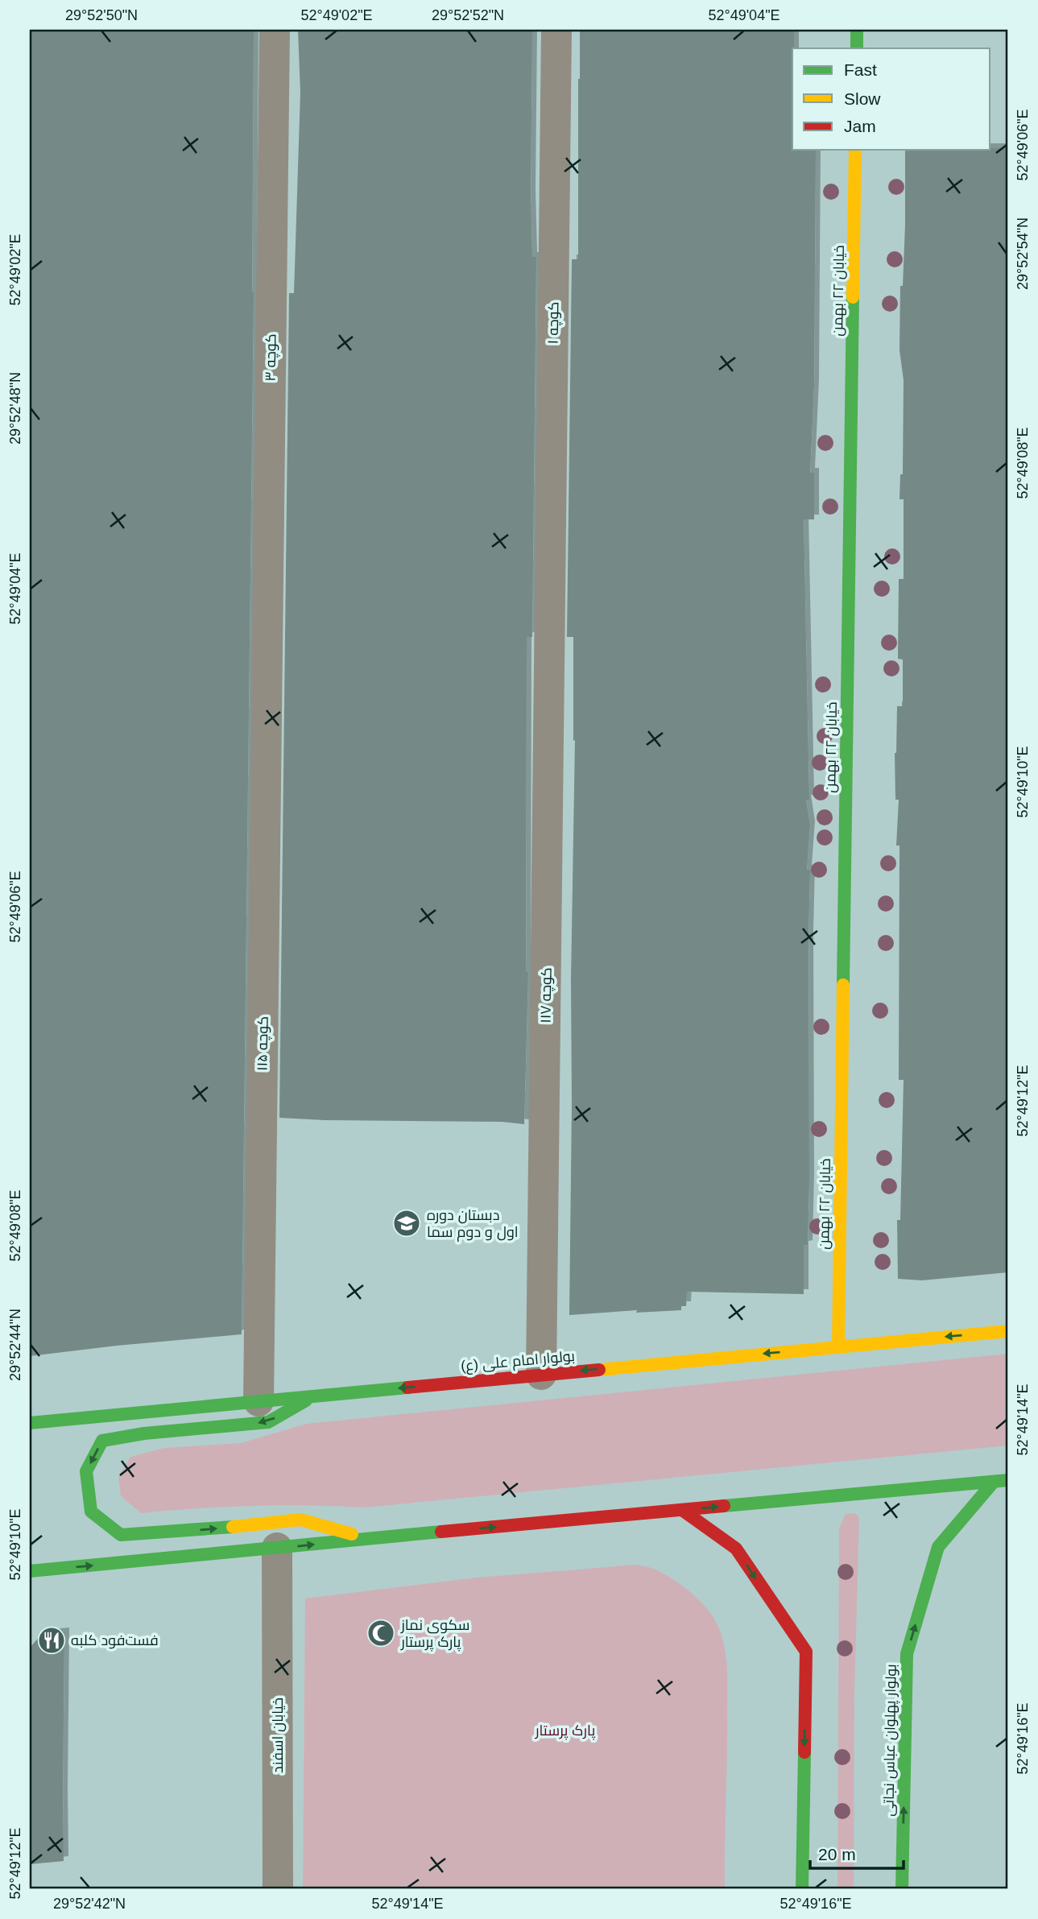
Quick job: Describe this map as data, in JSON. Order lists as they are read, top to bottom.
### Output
{
  "streets": {
    "main road": ["خیابان ۲۲ بهمن", "بولوار امام علی (ع)", "بولوار پهلوان عباس نجاتی"],
    "street": [
      "کوچه ۱",
      "کوچه ۳",
      "کوچه ۱۱۷",
      "کوچه ۱۱۵",
      "خیابان اسفند"
    ]
  },
  "crossings": [
    ["خیابان ۲۲ بهمن", "بولوار امام علی (ع)"],
    ["کوچه ۱", "کوچه ۱۱۷"],
    ["کوچه ۳", "کوچه ۱۱۵"],
    ["کوچه ۱۱۷", "بولوار امام علی (ع)"],
    ["کوچه ۱۱۵", "بولوار امام علی (ع)"]
  ],
  "one_way": ["بولوار امام علی (ع)", "بولوار پهلوان عباس نجاتی"],
  "parks": ["پارک پرستار"],
  "places": {
    "school or university": ["دبستان دوره اول و دوم سما"],
    "mosque": ["سکوی نماز پارک پرستار"],
    "restaurant": ["فست‌فود کلبه"]
  },
  "legend": ["Fast", "Slow", "Jam"],
  "scale_bar": "20 m",
  "coordinates": [
    "29°52'50\"N",
    "52°49'02\"E",
    "29°52'52\"N",
    "52°49'04\"E",
    "52°49'06\"E",
    "29°52'54\"N",
    "29°52'48\"N",
    "52°49'08\"E",
    "52°49'10\"E",
    "52°49'12\"E",
    "29°52'44\"N",
    "52°49'14\"E",
    "52°49'16\"E",
    "29°52'42\"N"
  ]
}
